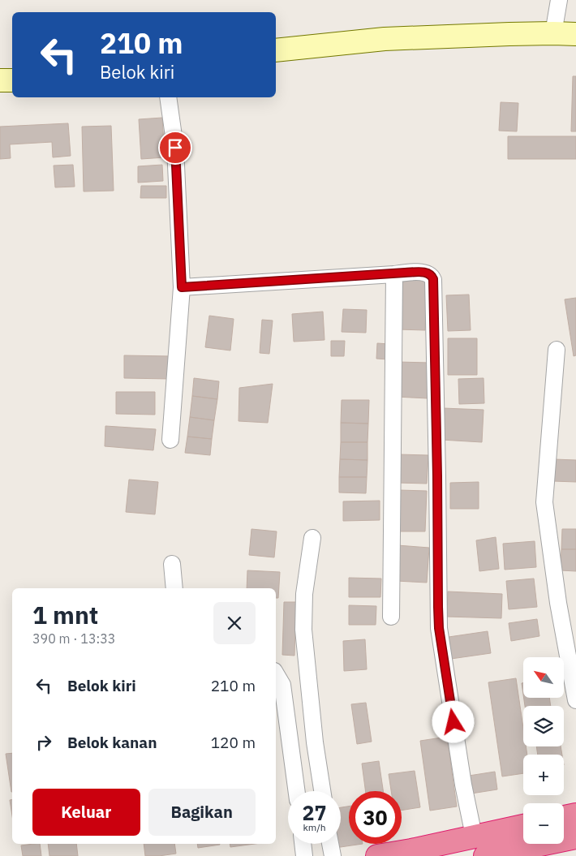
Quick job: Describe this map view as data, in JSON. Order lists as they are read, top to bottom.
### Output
{
  "north": "top left",
  "page": {
    "turn": ["210 m", "Belok kiri"],
    "heading": ["1 mnt", "390 m · 13:33"],
    "map_buttons": ["+", "−"],
    "list": [
      {
        "name": "Belok kiri",
        "value": "210 m"
      },
      {
        "name": "Belok kanan",
        "value": "120 m"
      }
    ],
    "buttons": ["Keluar", "Bagikan"],
    "speed": "27 km/h",
    "limit": "30"
  }
}
